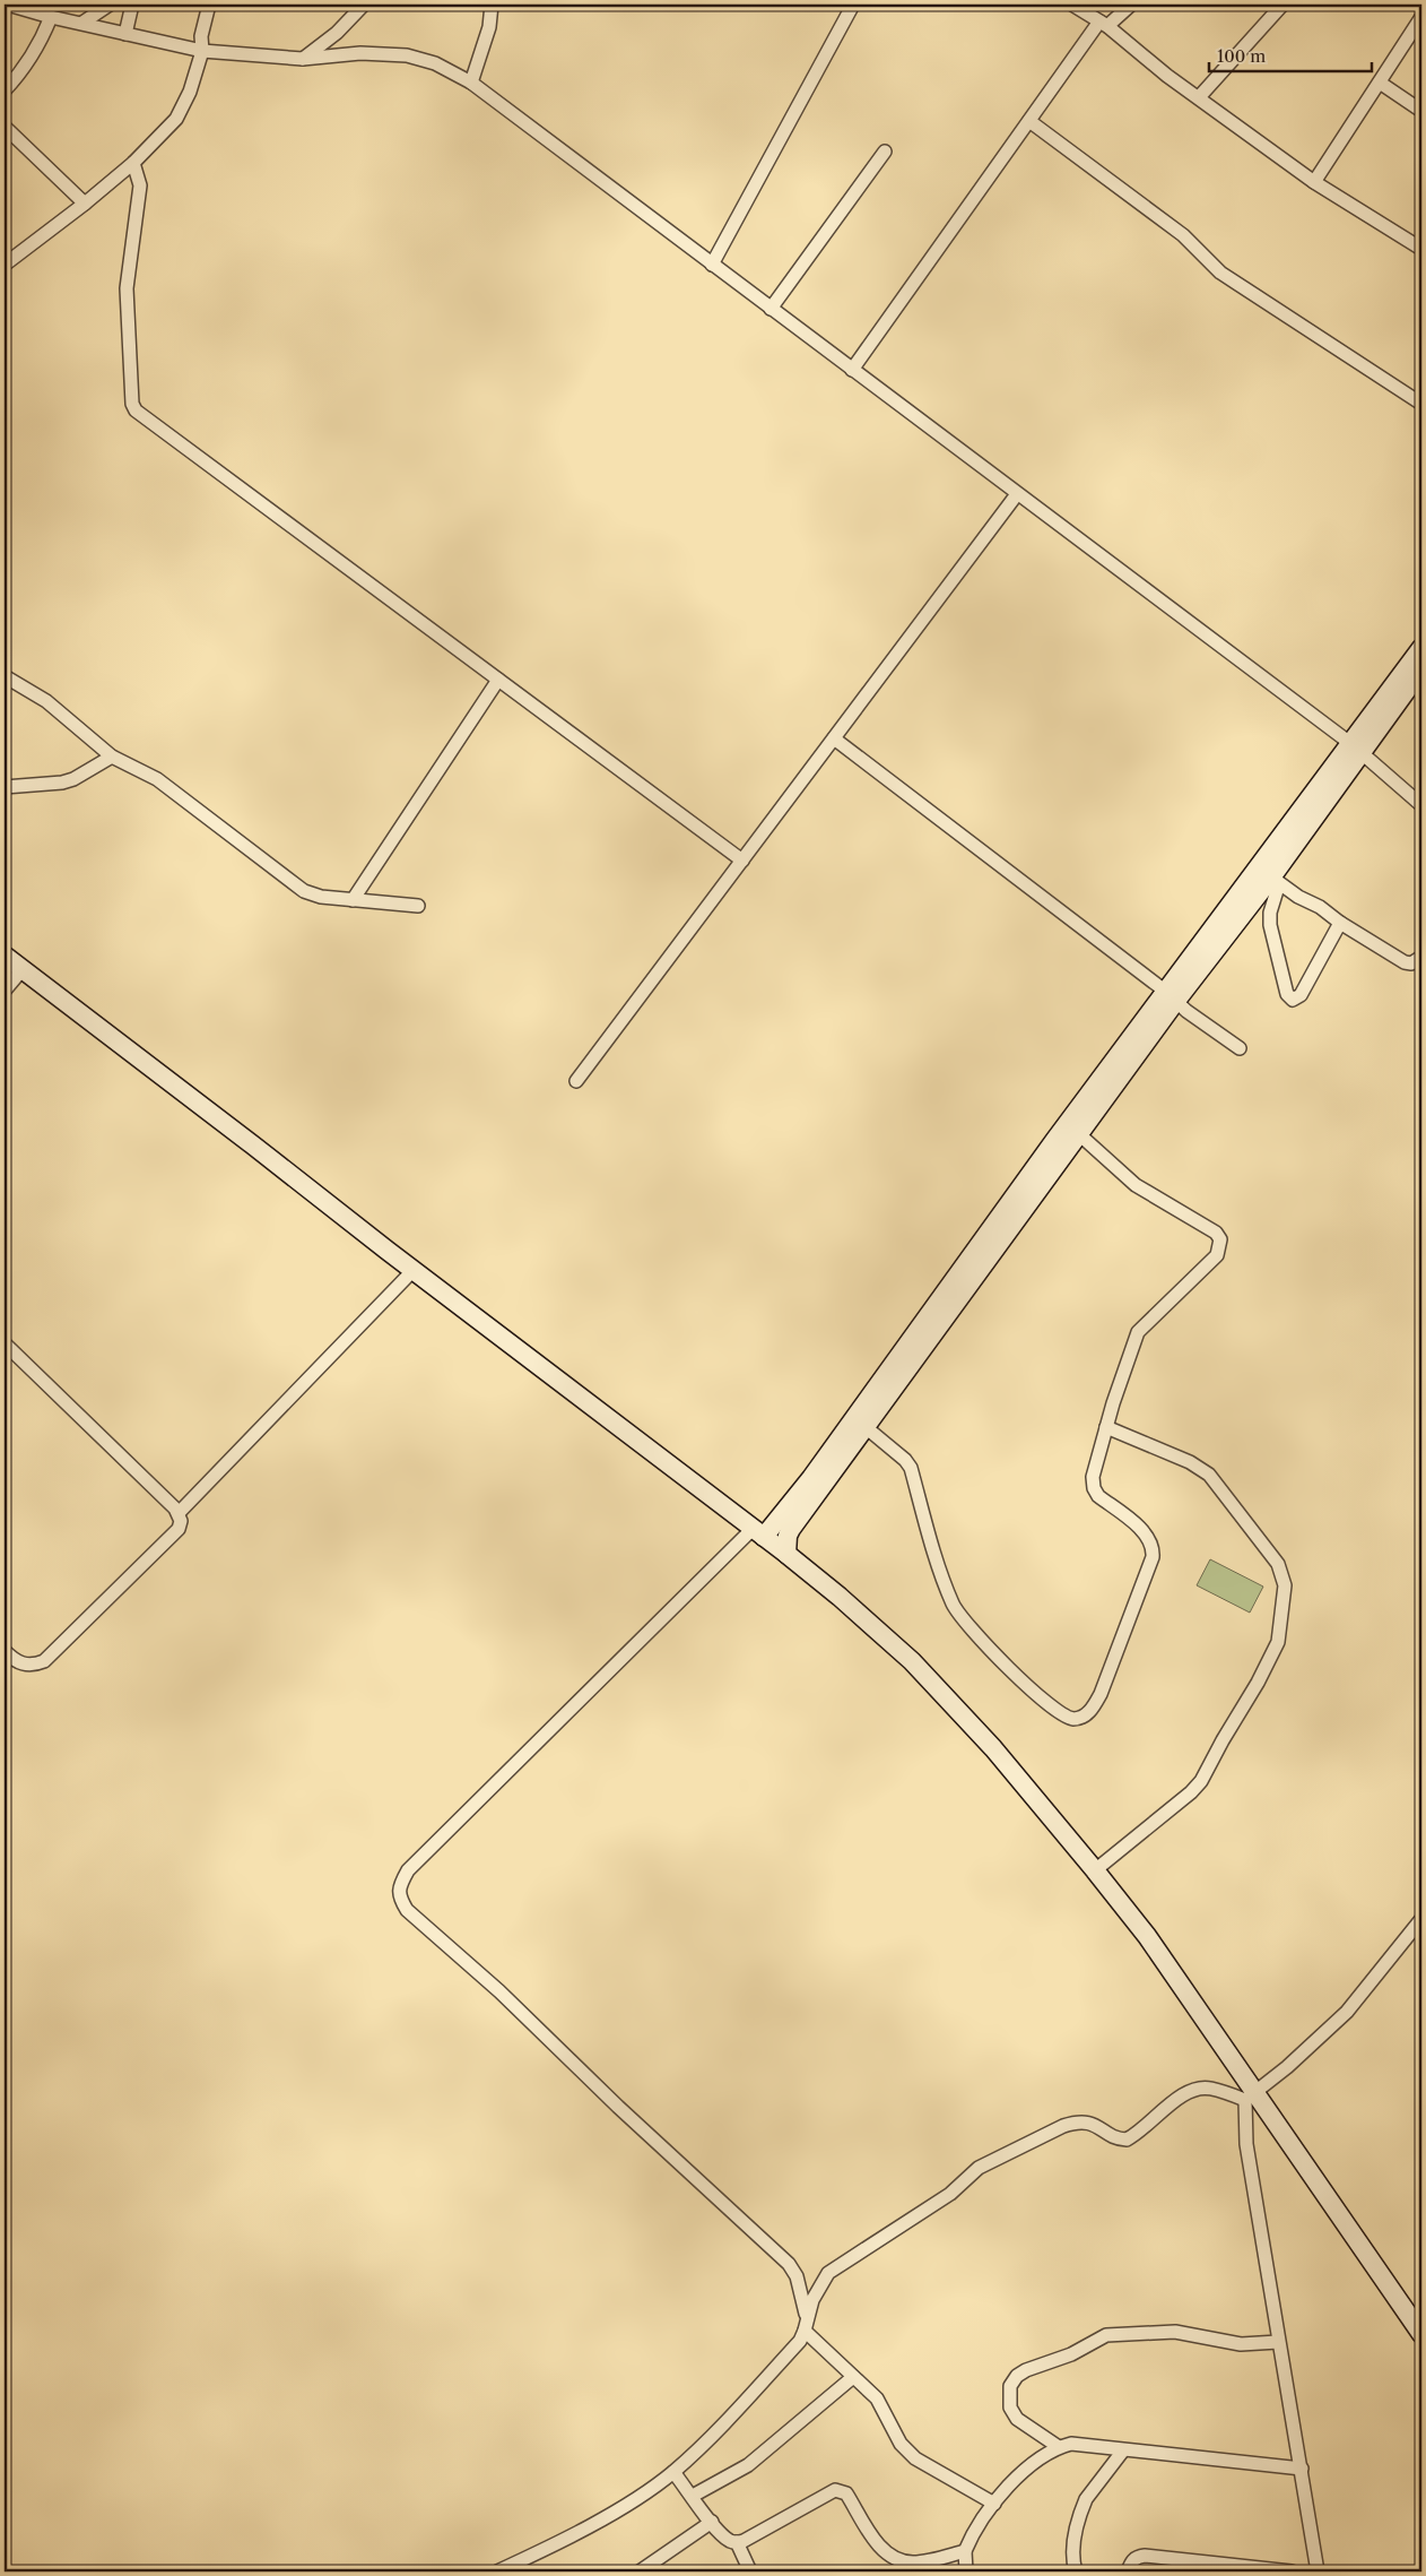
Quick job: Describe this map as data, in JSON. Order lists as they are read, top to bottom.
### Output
{
  "scale_bar": "100 m"
}
